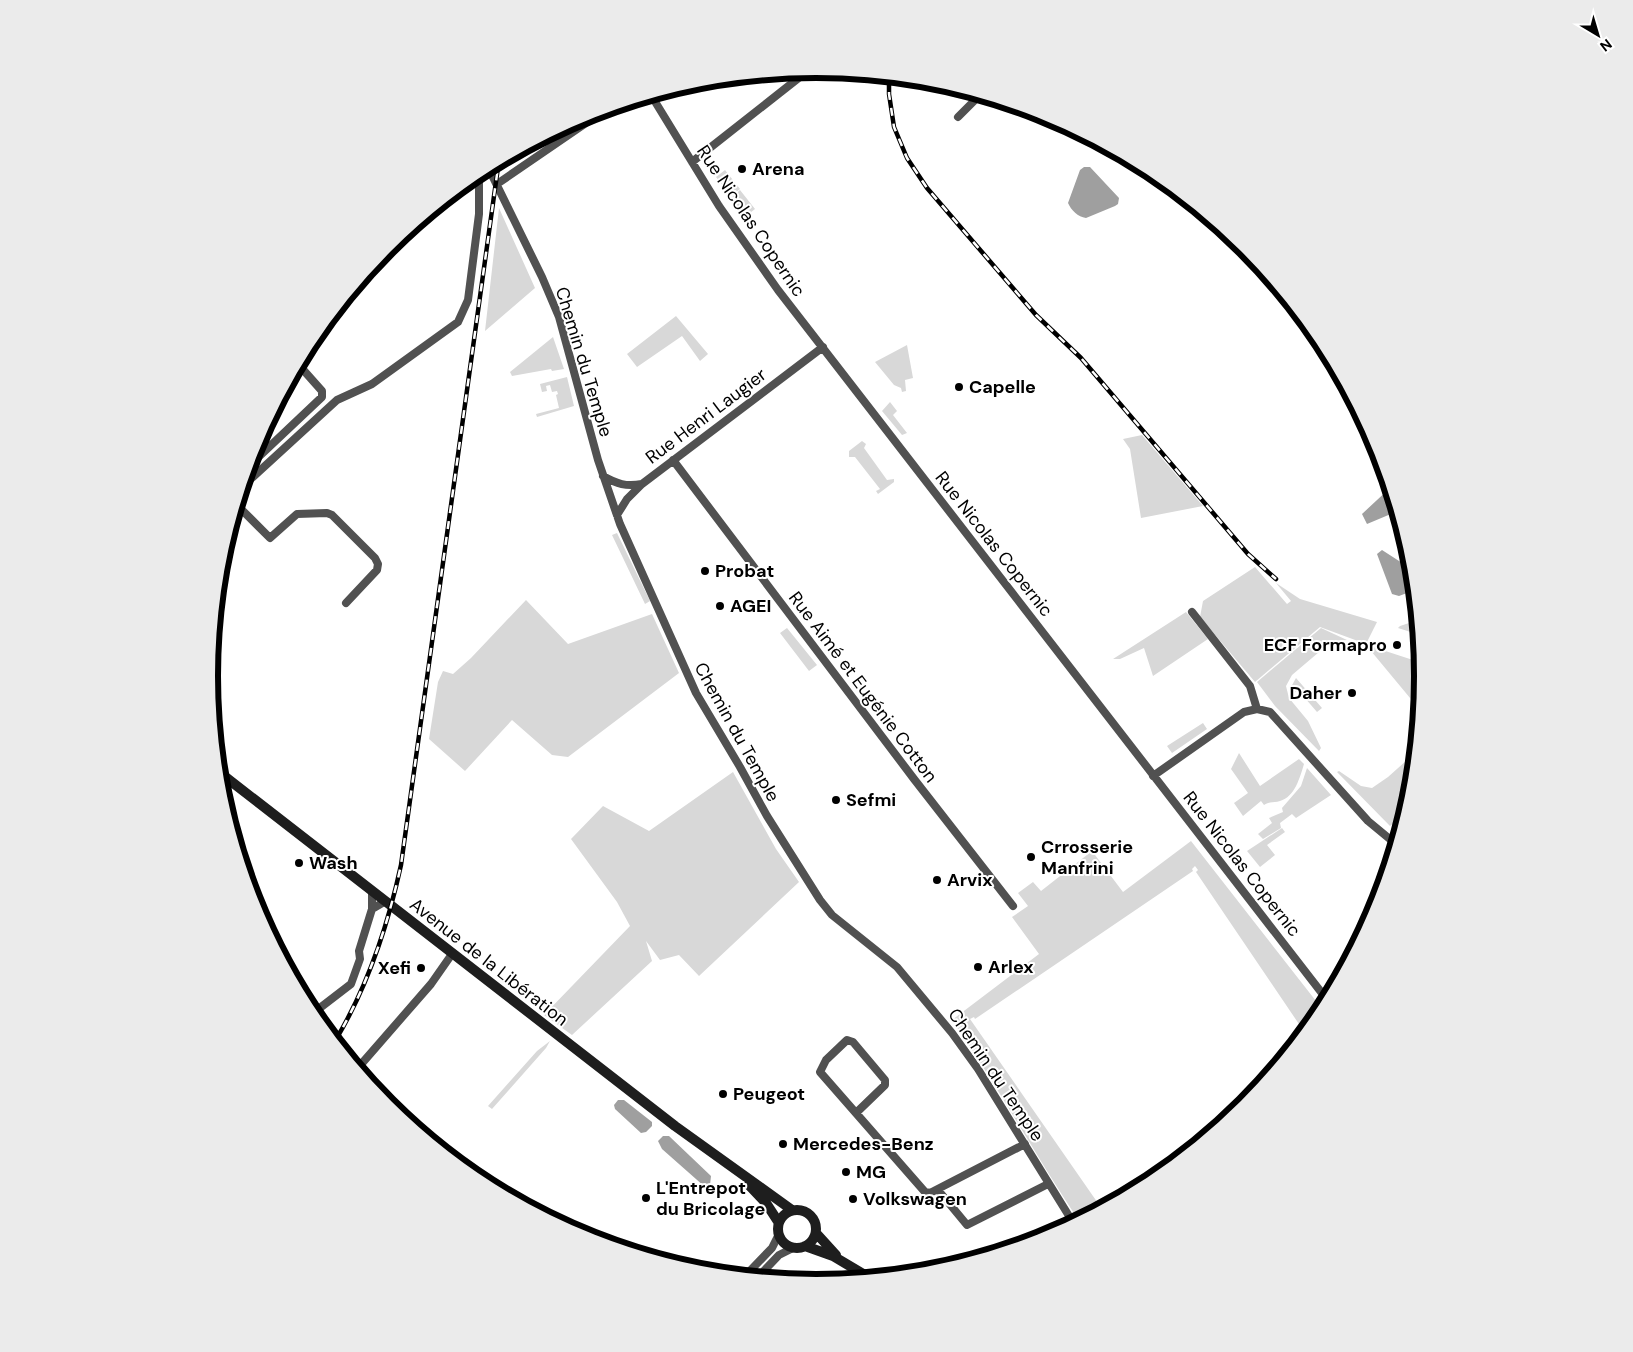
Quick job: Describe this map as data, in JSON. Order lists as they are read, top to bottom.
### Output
{
  "streets": {
    "main road": ["Avenue de la Libération"],
    "street": [
      "Rue Nicolas Copernic",
      "Chemin du Temple",
      "Rue Henri Laugier",
      "Rue Aimé et Eugénie Cotton"
    ]
  },
  "crossings": [
    ["Rue Nicolas Copernic", "Rue Henri Laugier"],
    ["Chemin du Temple", "Rue Henri Laugier"],
    ["Rue Henri Laugier", "Rue Aimé et Eugénie Cotton"]
  ],
  "places": [
    "Arena",
    "Capelle",
    "Probat",
    "AGEI",
    "ECF Formapro",
    "Daher",
    "Sefmi",
    "Crrosserie Manfrini",
    "Wash",
    "Arvix",
    "Arlex",
    "Xefi",
    "Peugeot",
    "Mercedes-Benz",
    "MG",
    "L'Entrepot du Bricolage",
    "Volkswagen"
  ],
  "north": "bottom right"
}
